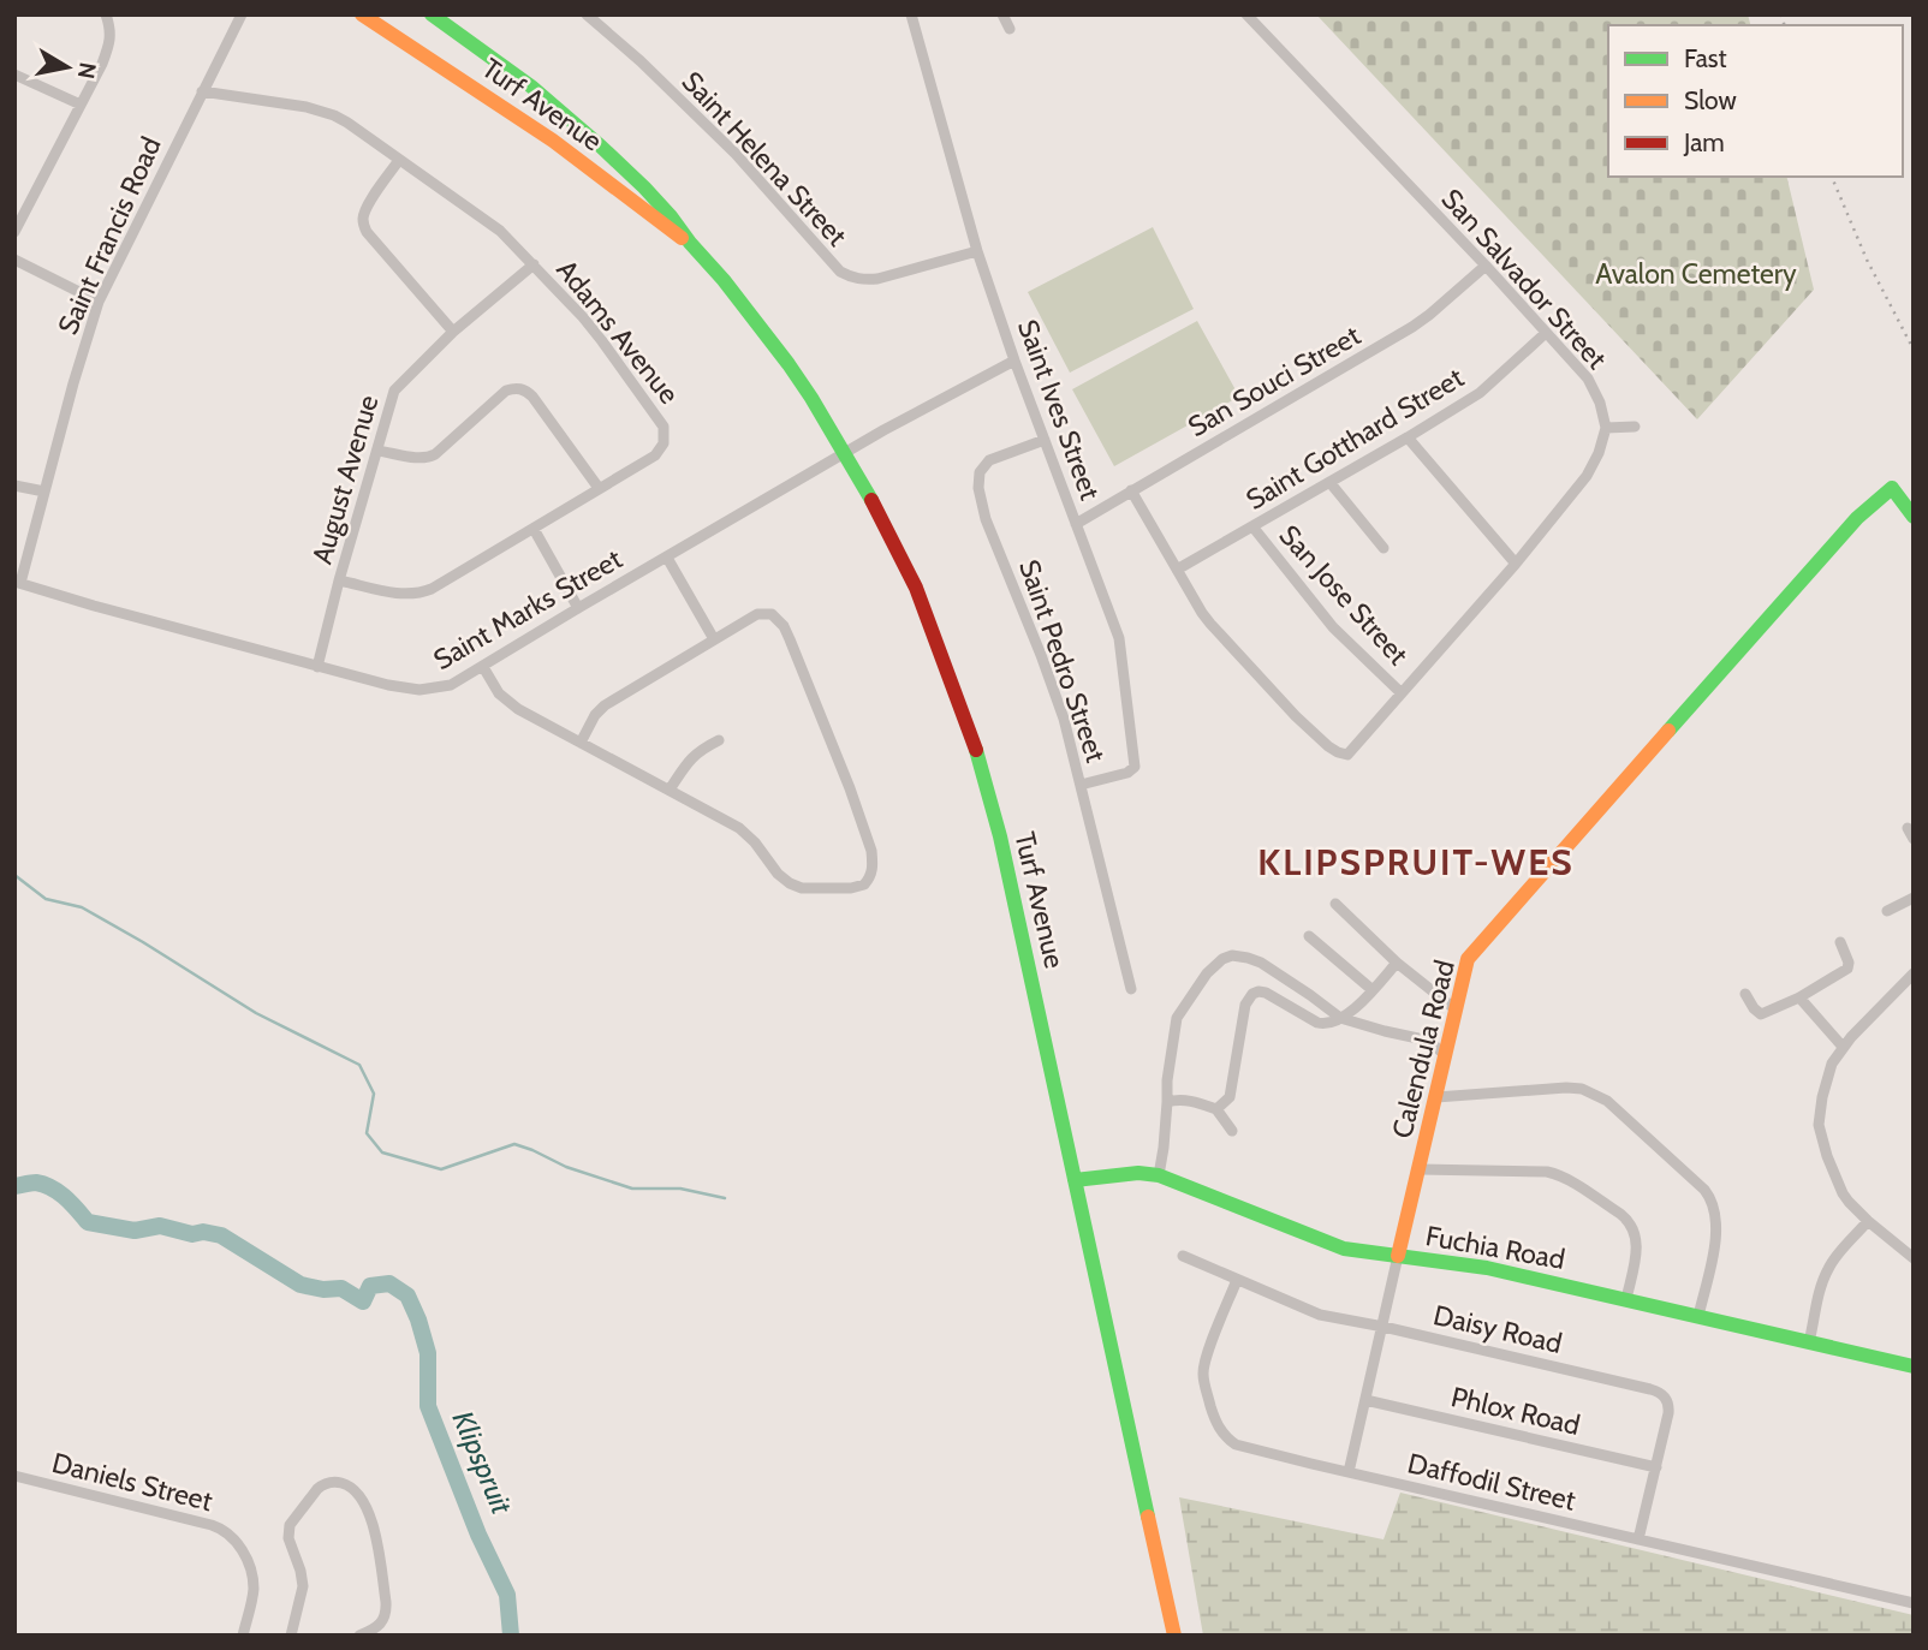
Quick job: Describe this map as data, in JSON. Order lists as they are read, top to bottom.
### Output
{
  "streets": {
    "main road": ["Turf Avenue", "Calendula Road", "Fuchia Road"],
    "street": [
      "Saint Helena Street",
      "Saint Francis Road",
      "San Salvador Street",
      "Adams Avenue",
      "San Souci Street",
      "Saint Ives Street",
      "Saint Gotthard Street",
      "August Avenue",
      "San Jose Street",
      "Saint Marks Street",
      "Saint Pedro Street",
      "Daisy Road",
      "Phlox Road",
      "Daniels Street",
      "Daffodil Street"
    ]
  },
  "crossings": [
    ["Turf Avenue", "Saint Marks Street"],
    ["Turf Avenue", "Fuchia Road"],
    ["Saint Helena Street", "Saint Ives Street"],
    ["Saint Francis Road", "Adams Avenue"],
    ["Saint Francis Road", "Saint Marks Street"],
    ["San Salvador Street", "San Souci Street"],
    ["San Salvador Street", "Saint Gotthard Street"],
    ["Adams Avenue", "August Avenue"],
    ["San Souci Street", "Saint Ives Street"],
    ["Saint Ives Street", "Saint Marks Street"],
    ["Saint Ives Street", "Saint Pedro Street"],
    ["Saint Gotthard Street", "San Jose Street"],
    ["August Avenue", "Saint Marks Street"],
    ["Calendula Road", "Fuchia Road"],
    ["Calendula Road", "Daisy Road"],
    ["Calendula Road", "Phlox Road"],
    ["Calendula Road", "Daffodil Street"],
    ["Daisy Road", "Phlox Road"],
    ["Daisy Road", "Daffodil Street"]
  ],
  "districts": ["KLIPSPRUIT-WES"],
  "water": ["Klipspruit"],
  "parks": ["Avalon Cemetery"],
  "legend": ["Fast", "Slow", "Jam"],
  "north": "right"
}
